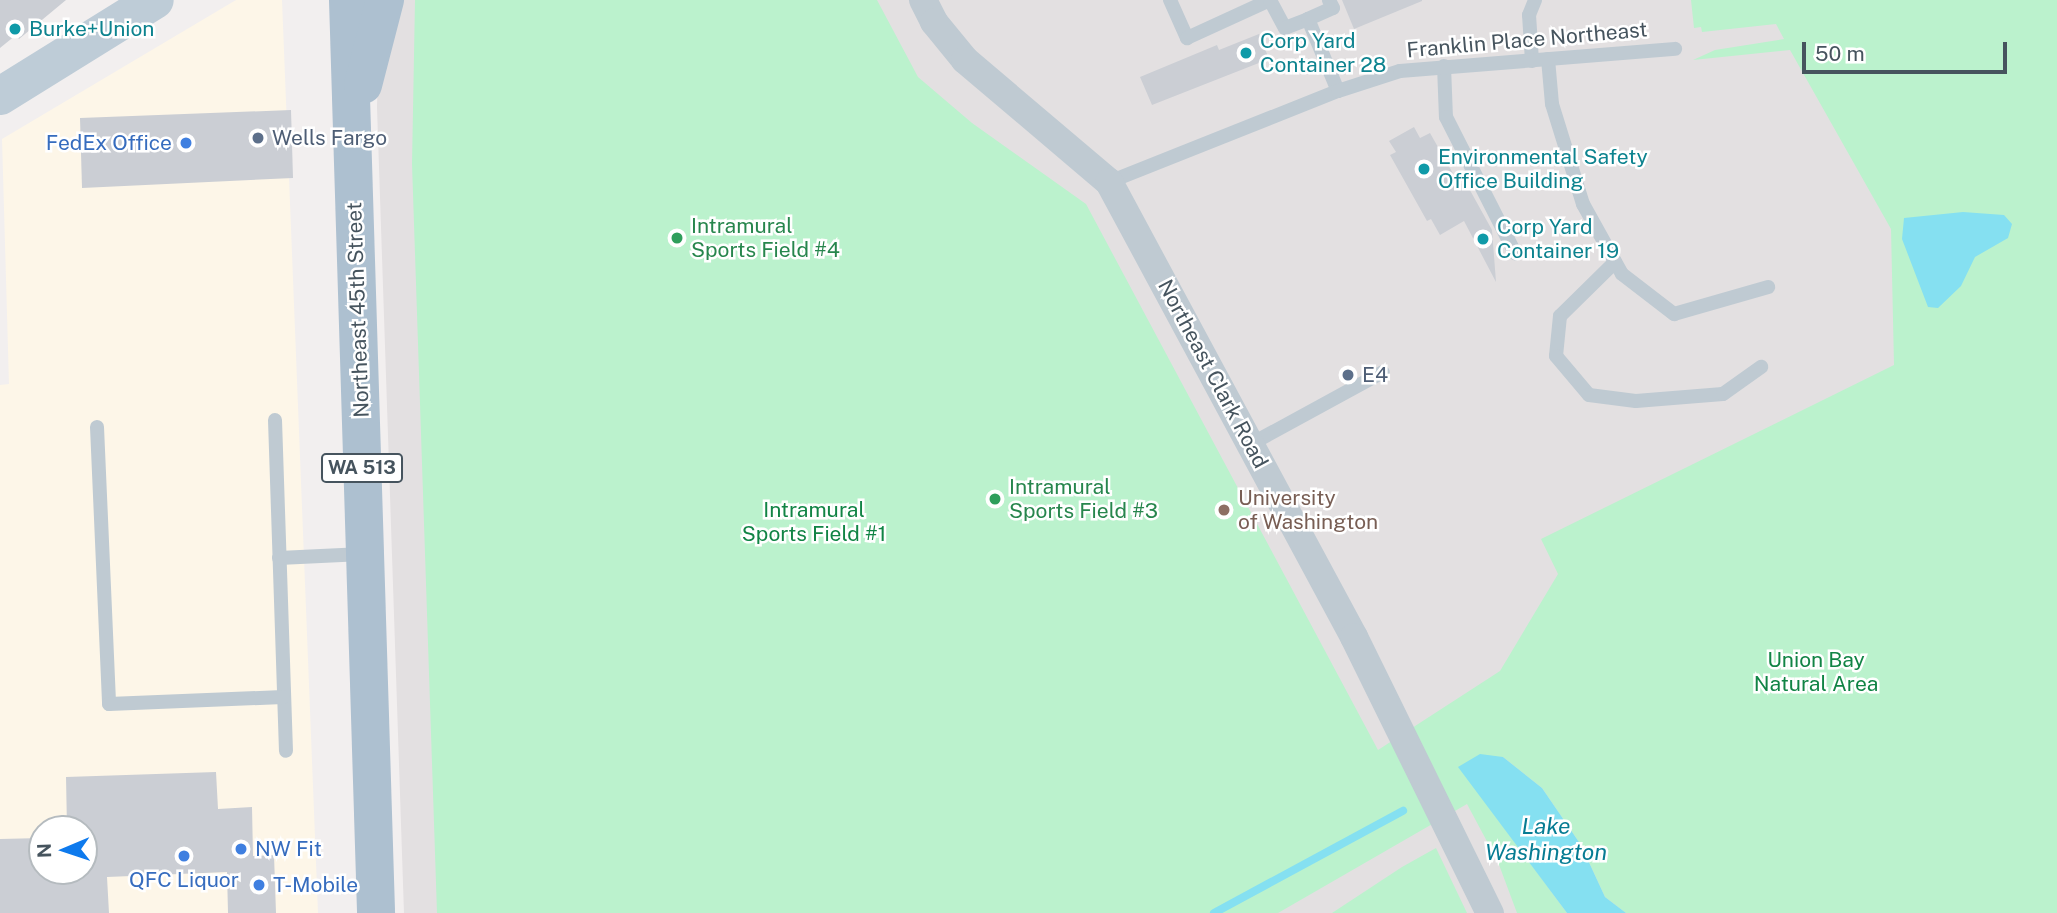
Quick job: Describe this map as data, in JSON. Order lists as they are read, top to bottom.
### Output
{
  "streets": {
    "main road": ["Northeast 45th Street", "WA 513"],
    "street": ["Northeast Clark Road"],
    "lane": ["Franklin Place Northeast"]
  },
  "crossings": [
    ["Franklin Place Northeast", "Northeast Clark Road"]
  ],
  "water": ["Lake Washington"],
  "parks": ["Intramural Sports Field #1", "Union Bay Natural Area"],
  "places": [
    "Burke+Union",
    "Corp Yard Container 28",
    "Wells Fargo",
    "FedEx Office",
    "Environmental Safety Office Building",
    "Intramural Sports Field #4",
    "Corp Yard Container 19",
    "E4",
    "Intramural Sports Field #3",
    "University of Washington",
    "NW Fit",
    "QFC Liquor",
    "T-Mobile"
  ],
  "scale_bar": "50 m",
  "north": "left"
}
